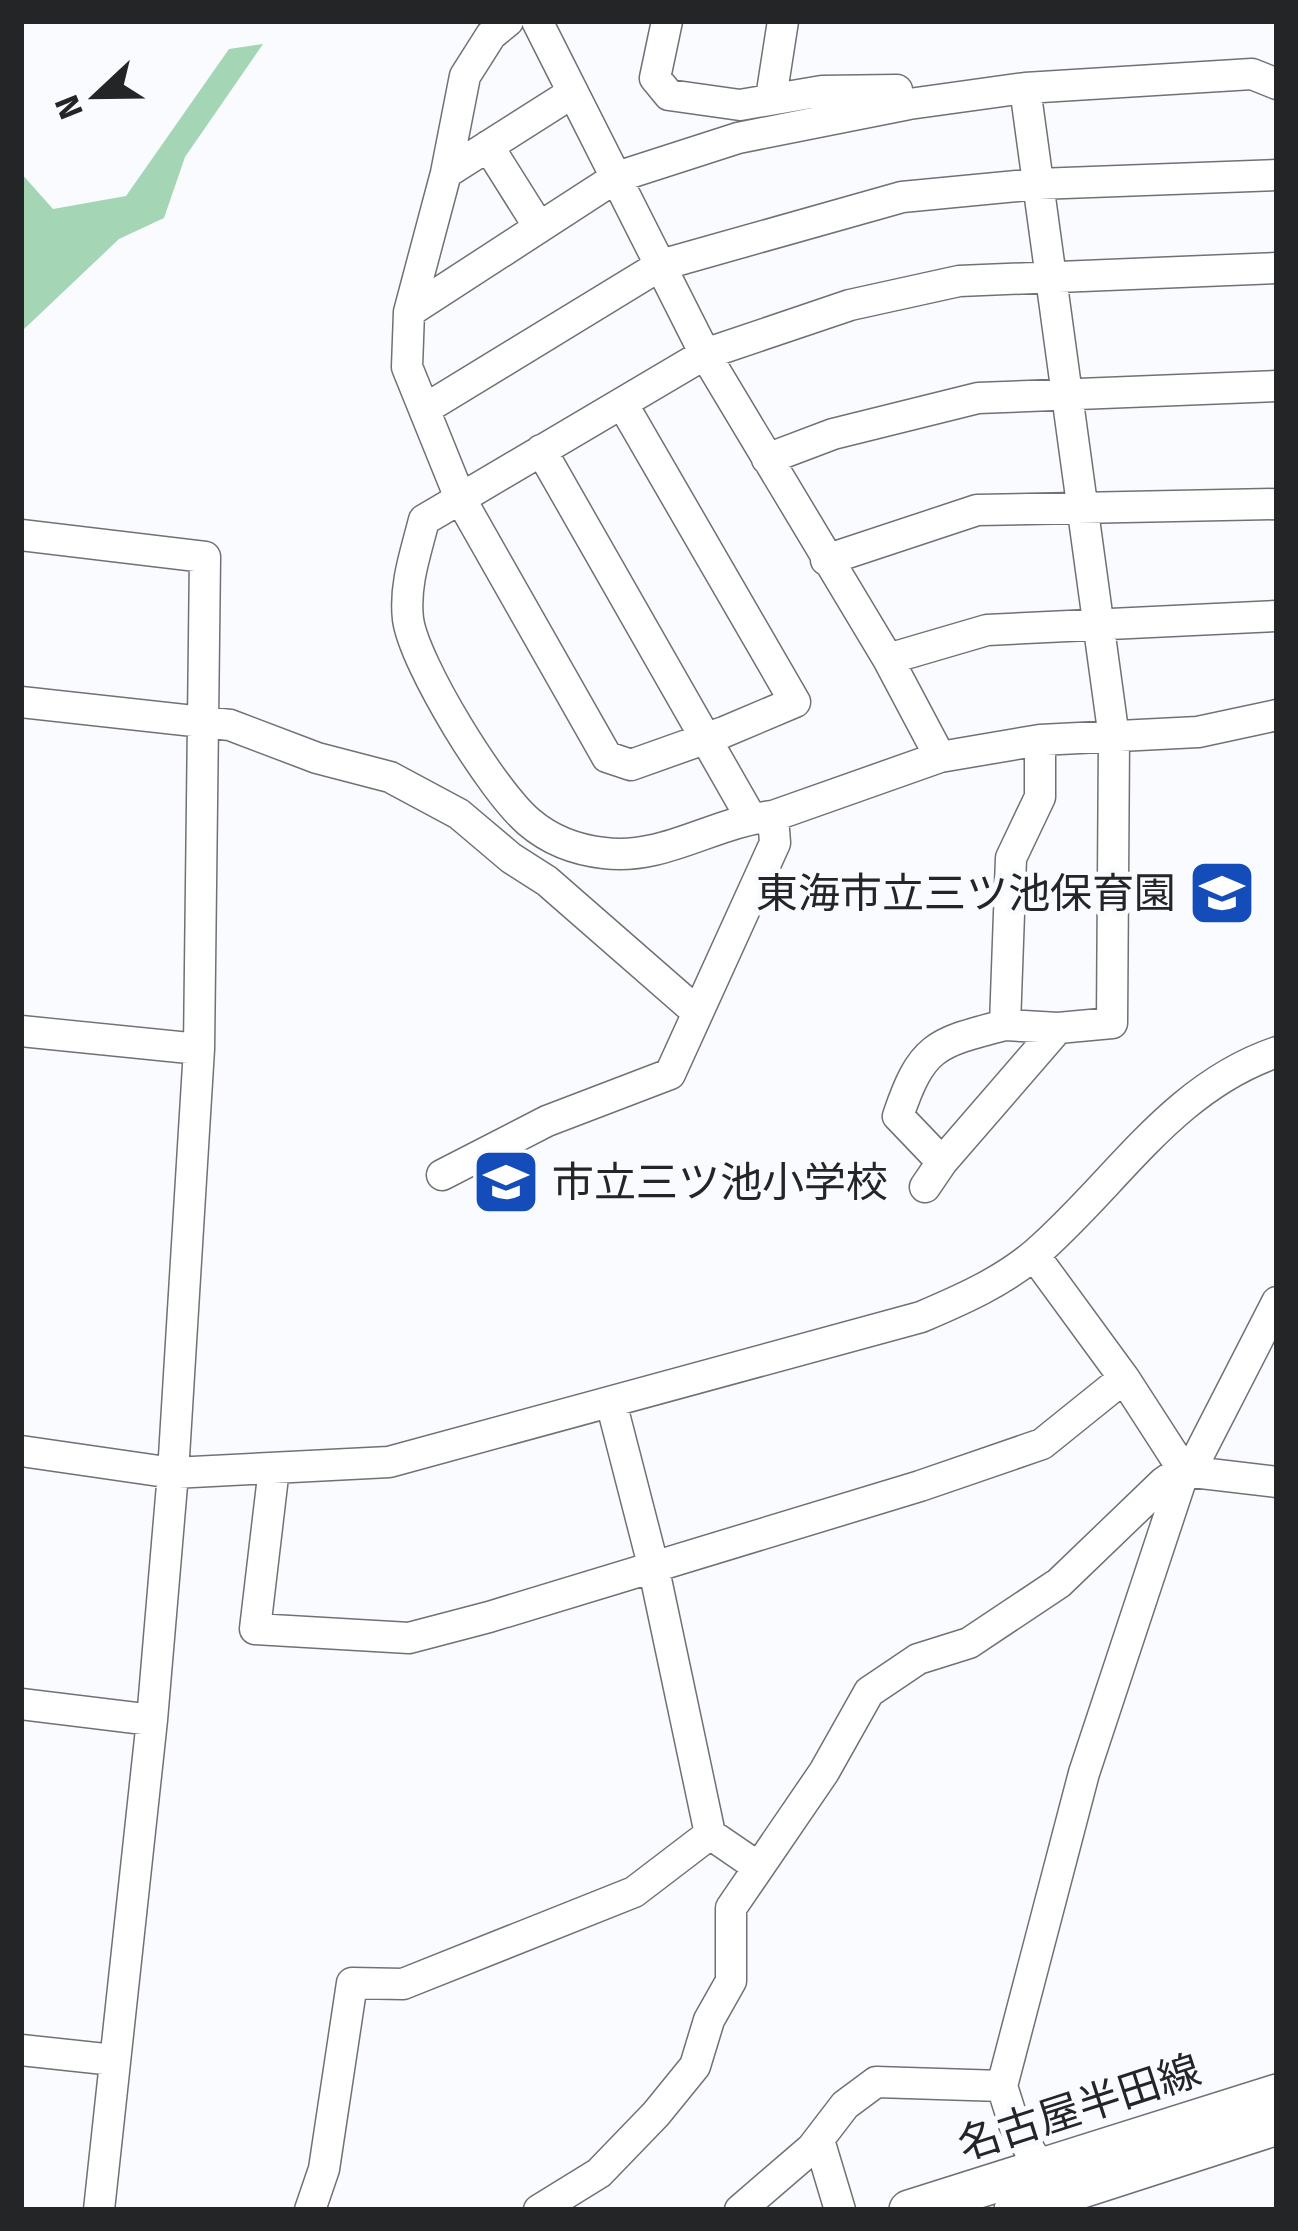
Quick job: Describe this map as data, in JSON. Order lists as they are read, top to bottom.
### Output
{
  "streets": {
    "main road": ["名古屋半田線"]
  },
  "places": {
    "school or university": ["東海市立三ツ池保育園", "市立三ツ池小学校"]
  },
  "north": "left"
}
